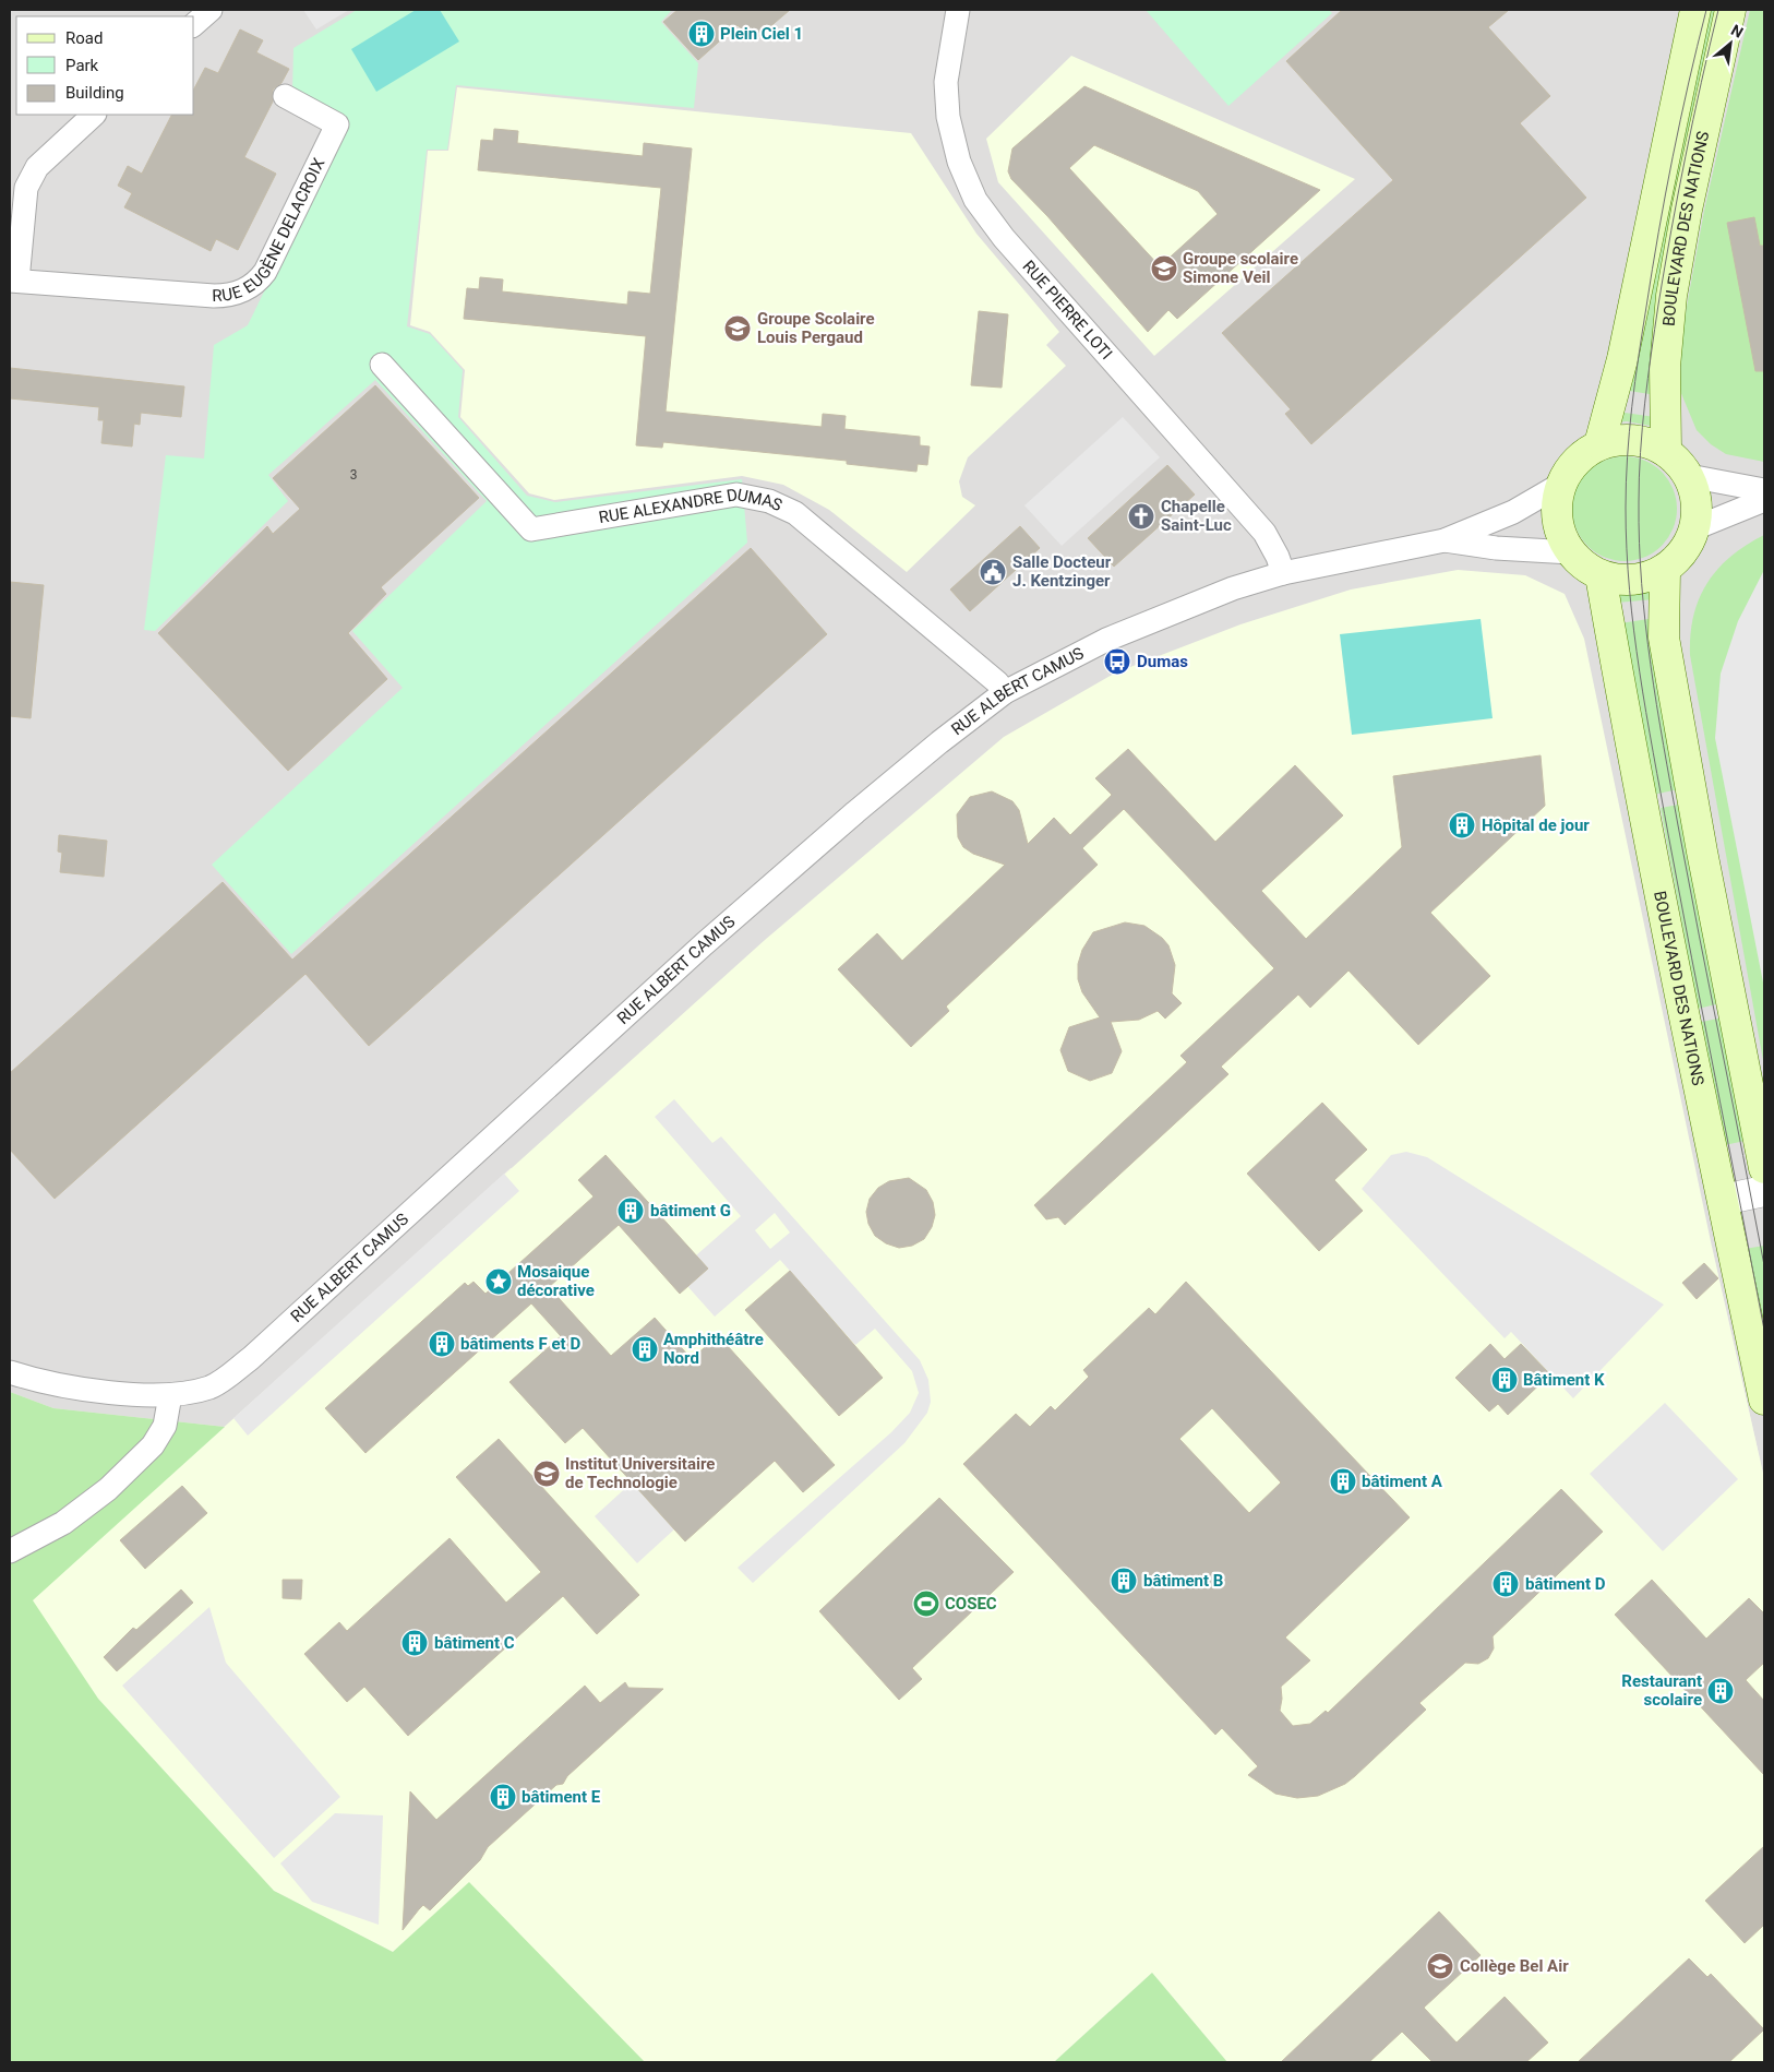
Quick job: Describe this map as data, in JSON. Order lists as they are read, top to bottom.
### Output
{
  "streets": {
    "main road": ["BOULEVARD DES NATIONS"],
    "street": [
      "RUE EUGÈNE DELACROIX",
      "RUE PIERRE LOTI",
      "RUE ALEXANDRE DUMAS",
      "RUE ALBERT CAMUS"
    ]
  },
  "crossings": [
    ["BOULEVARD DES NATIONS", "RUE ALBERT CAMUS"],
    ["RUE PIERRE LOTI", "RUE ALBERT CAMUS"],
    ["RUE ALEXANDRE DUMAS", "RUE ALBERT CAMUS"]
  ],
  "places": {
    "building": [
      "Plein Ciel 1",
      "Hôpital de jour",
      "bâtiment G",
      "bâtiments F et D",
      "Amphithéâtre Nord",
      "Bâtiment K",
      "bâtiment A",
      "bâtiment B",
      "bâtiment D",
      "bâtiment C",
      "Restaurant scolaire",
      "bâtiment E"
    ],
    "school or university": [
      "Groupe scolaire Simone Veil",
      "Groupe Scolaire Louis Pergaud",
      "Institut Universitaire de Technologie",
      "Collège Bel Air"
    ],
    "church": ["Chapelle Saint-Luc"],
    "public building": ["Salle Docteur J. Kentzinger"],
    "bus stop": ["Dumas"],
    "place": ["Mosaique décorative"],
    "sports": ["COSEC"]
  },
  "house_numbers": ["3"],
  "legend": ["Road", "Park", "Building"],
  "north": "top right"
}
